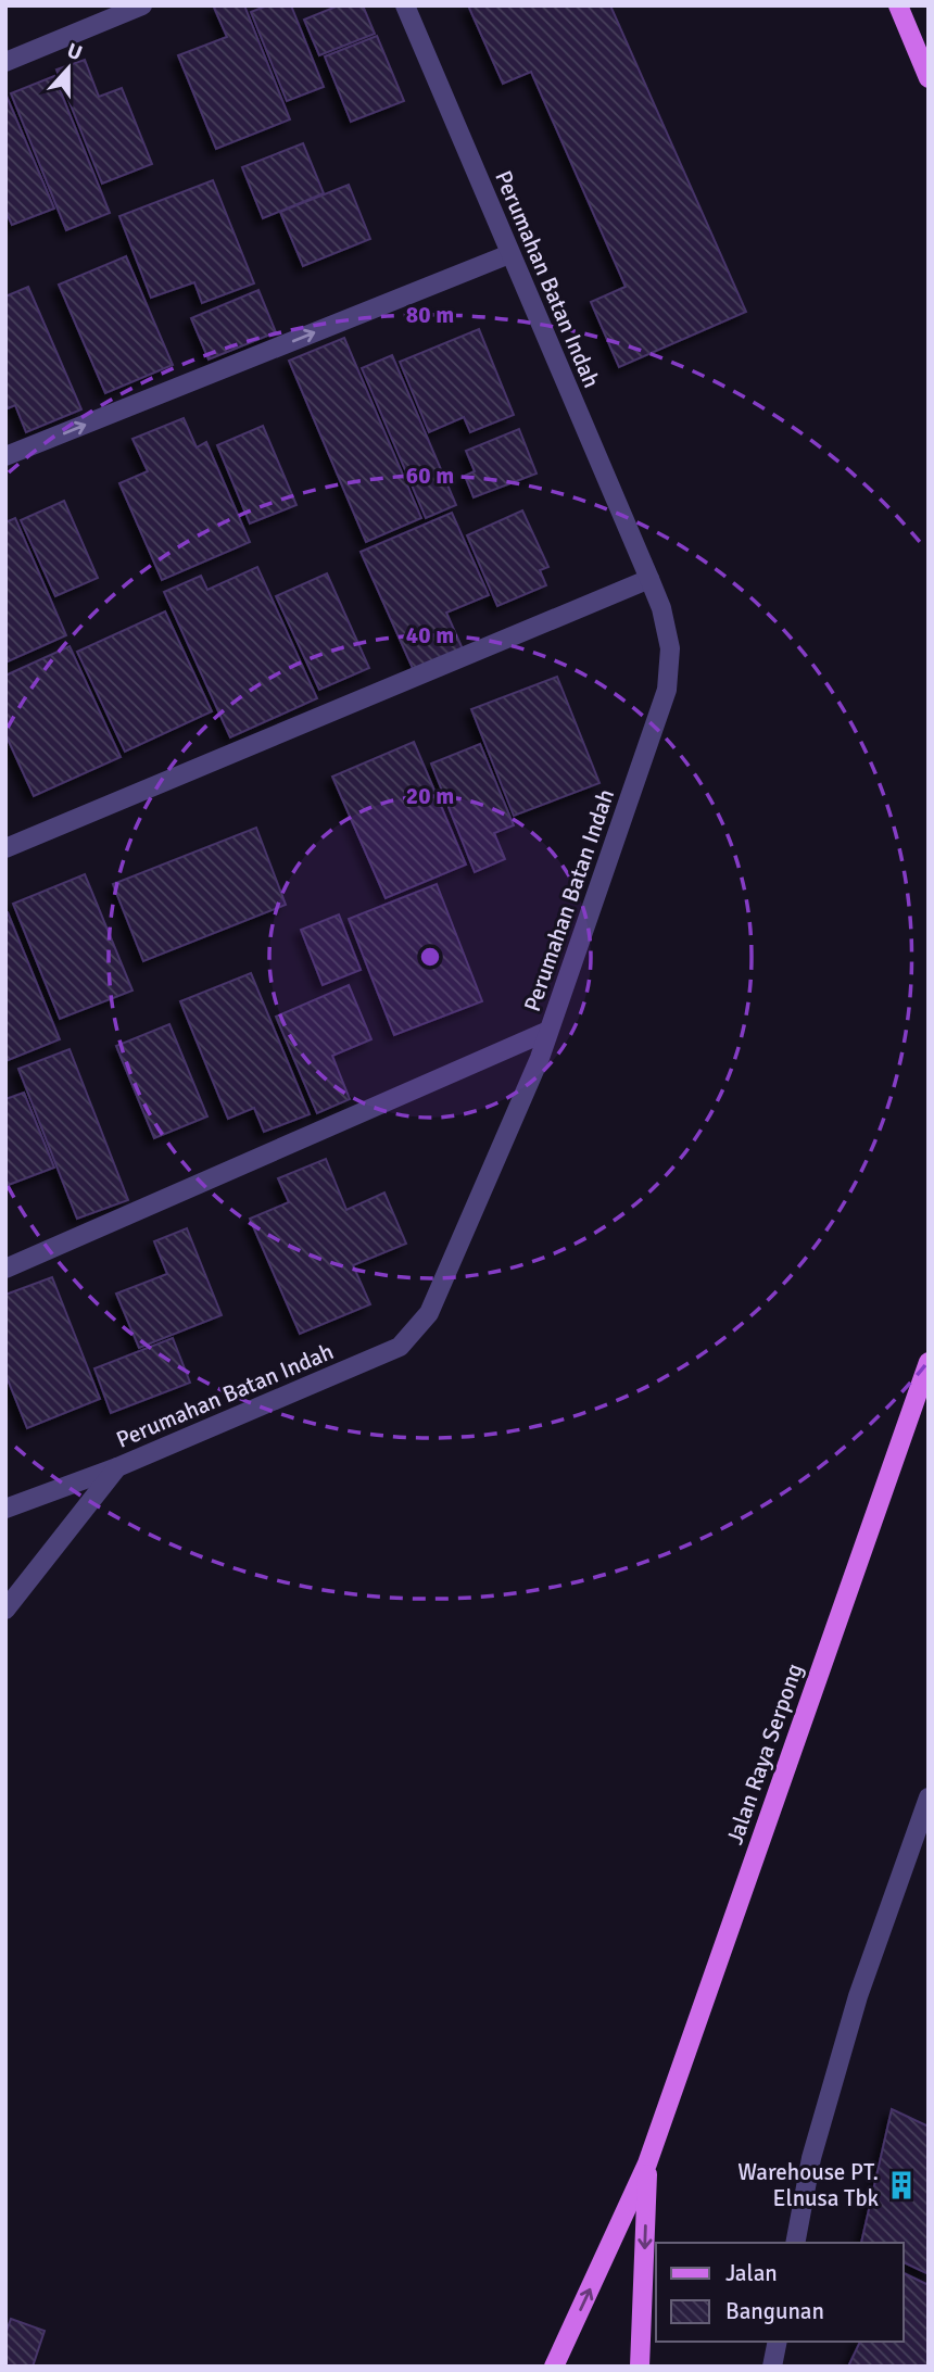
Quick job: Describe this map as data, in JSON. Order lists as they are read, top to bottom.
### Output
{
  "streets": {
    "main road": ["Jalan Raya Serpong"],
    "street": ["Perumahan Batan Indah"]
  },
  "places": {
    "building": ["Warehouse PT. Elnusa Tbk"]
  },
  "legend": ["Jalan", "Bangunan"],
  "north": "top",
  "rings": [
    "80 m",
    "60 m",
    "40 m",
    "20 m"
  ]
}
